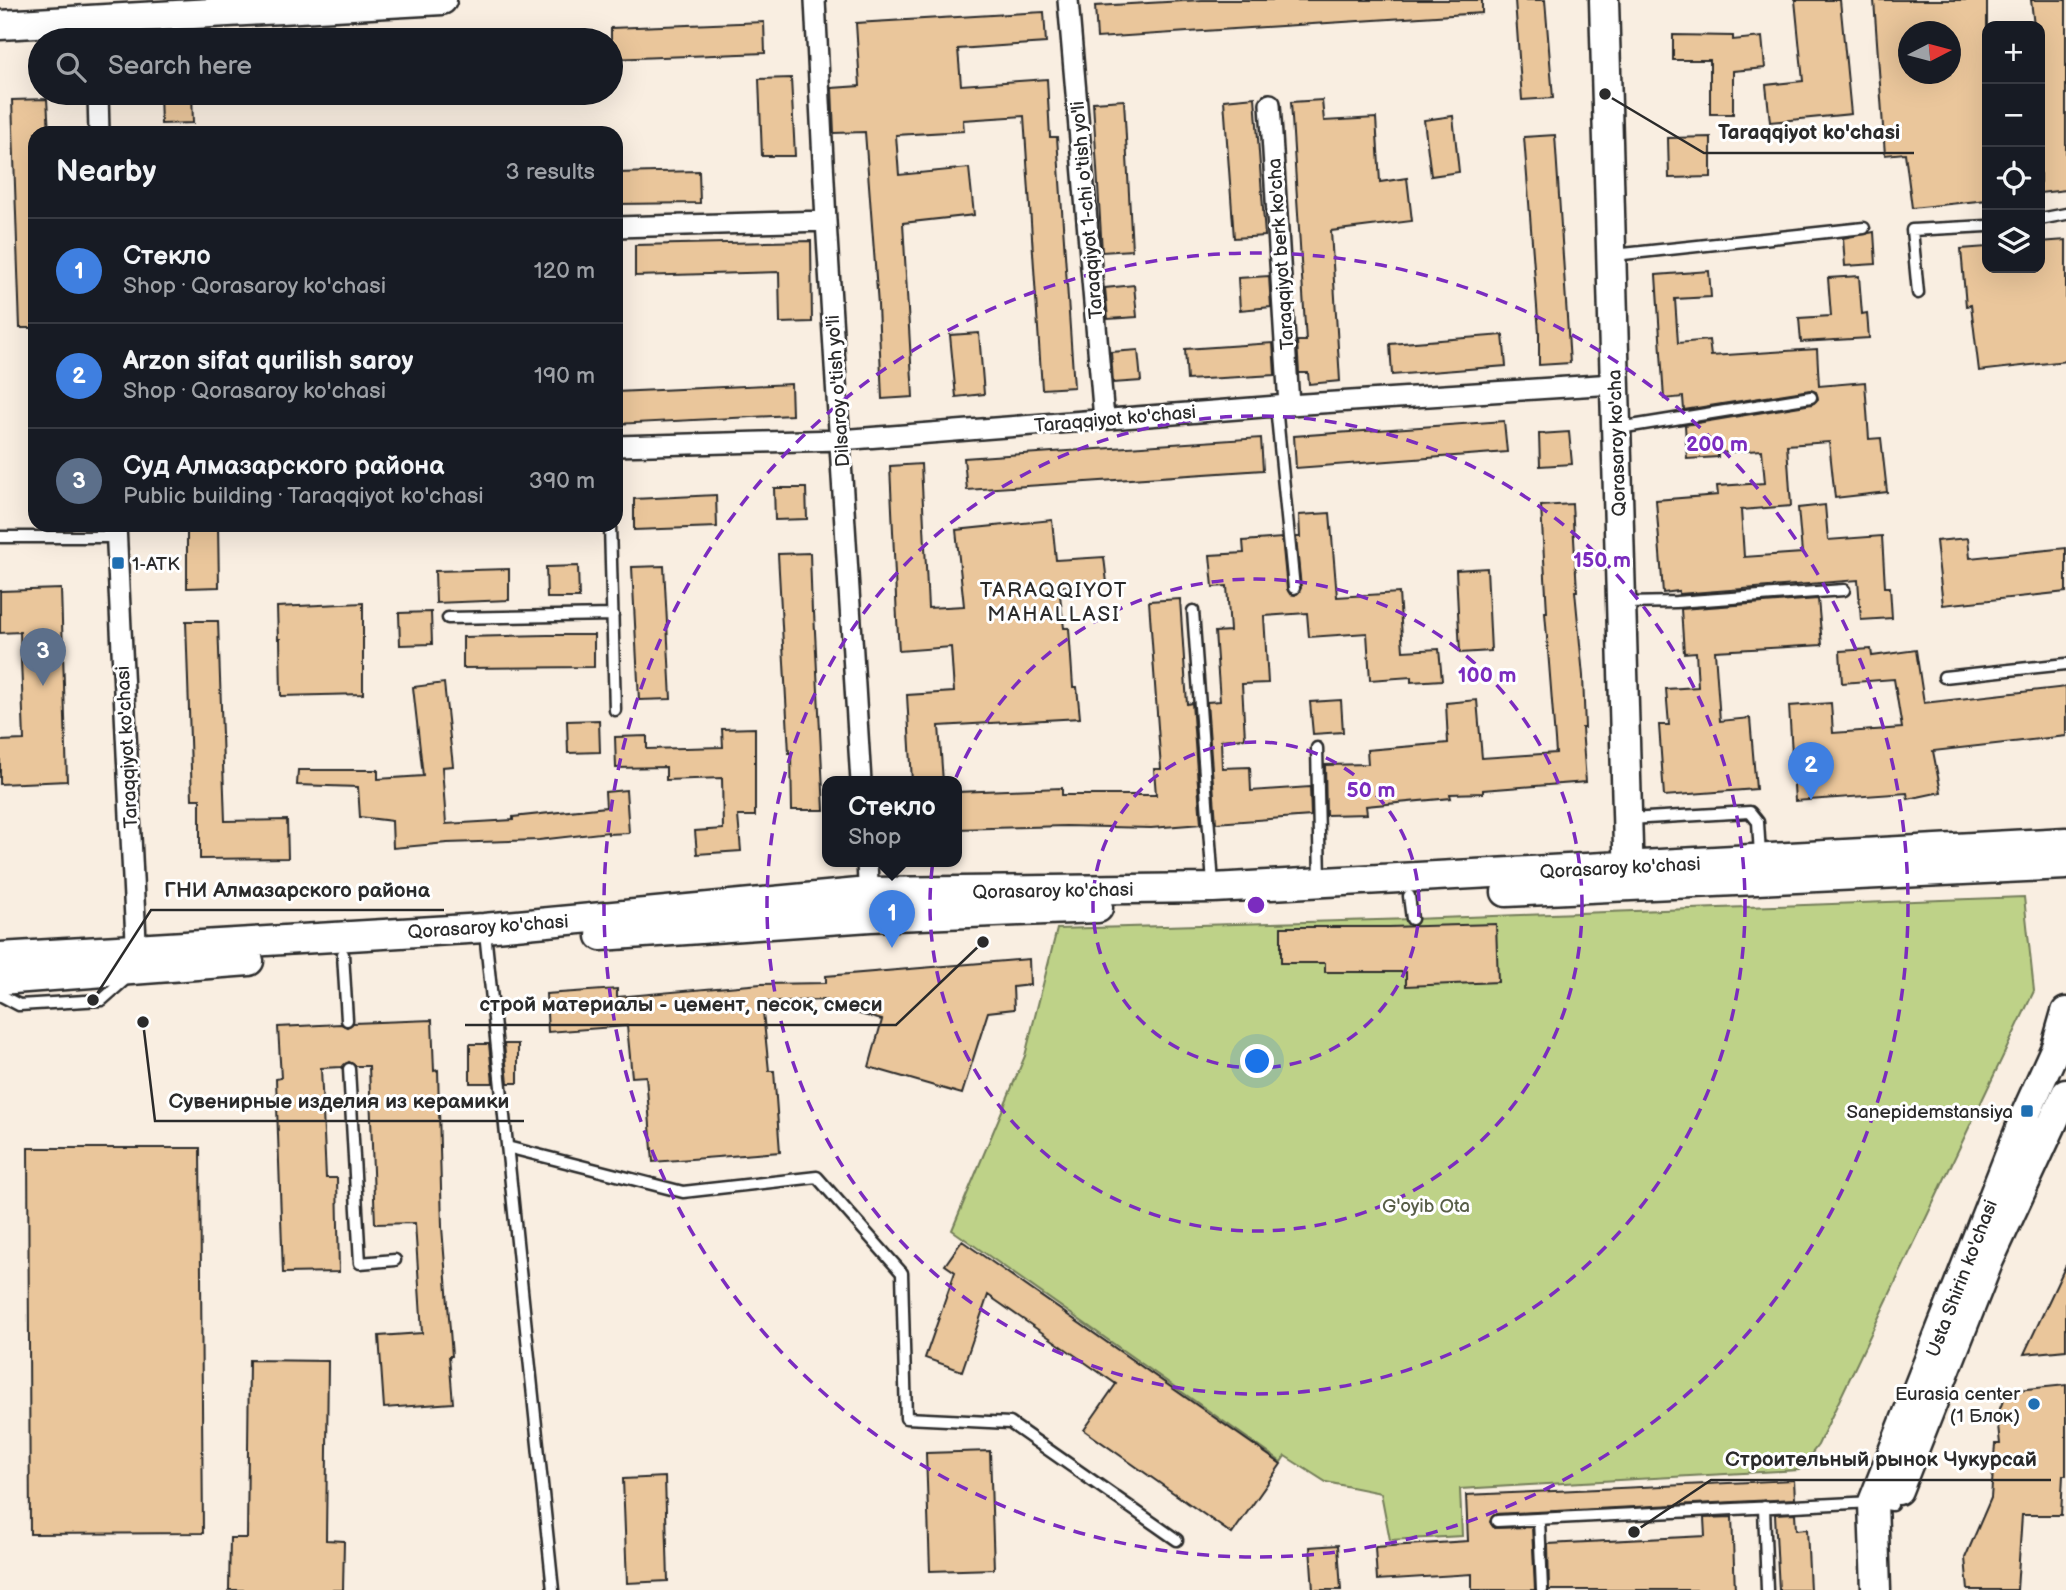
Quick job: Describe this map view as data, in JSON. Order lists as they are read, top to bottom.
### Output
{
  "streets": {
    "main road": ["Qorasaroy ko'cha", "Qorasaroy ko'chasi", "Usta Shirin ko'chasi"],
    "street": [
      "Taraqqiyot 1-chi o'tish yo'li",
      "Taraqqiyot berk ko'cha",
      "Dilsaroy o'tish yo'li",
      "Taraqqiyot ko'chasi"
    ]
  },
  "crossings": [
    ["Taraqqiyot 1-chi o'tish yo'li", "Taraqqiyot ko'chasi"],
    ["Taraqqiyot berk ko'cha", "Taraqqiyot ko'chasi"],
    ["Dilsaroy o'tish yo'li", "Taraqqiyot ko'chasi"],
    ["Taraqqiyot ko'chasi", "Qorasaroy ko'cha"],
    ["Taraqqiyot ko'chasi", "Qorasaroy ko'chasi"],
    ["Qorasaroy ko'cha", "Qorasaroy ko'chasi"]
  ],
  "districts": ["TARAQQIYOT MAHALLASI"],
  "parks": ["G'oyib Ota"],
  "places": {
    "other": [
      "Taraqqiyot ko'chasi",
      "строй материалы - цемент, песок, смеси",
      "ГНИ Алмазарского района",
      "Сувенирные изделия из керамики",
      "Eurasia center (1 Блок)",
      "Строительный рынок Чукурсай"
    ],
    "transit": ["1-ATK", "Sanepidemstansiya"]
  },
  "north": "right",
  "page": {
    "map_buttons": ["+", "−"],
    "search": "Search here",
    "heading": ["Nearby", "3 results"],
    "list": [
      {
        "mark": "1",
        "name": "Стекло",
        "note": "Shop · Qorasaroy ko'chasi",
        "value": "120 m"
      },
      {
        "mark": "2",
        "name": "Arzon sifat qurilish saroy",
        "note": "Shop · Qorasaroy ko'chasi",
        "value": "190 m"
      },
      {
        "mark": "3",
        "name": "Суд Алмазарского района",
        "note": "Public building · Taraqqiyot ko'chasi",
        "value": "390 m"
      }
    ],
    "pins": ["3", "2", "1"],
    "popup": ["Стекло", "Shop"]
  },
  "rings": [
    "200 m",
    "150 m",
    "100 m",
    "50 m"
  ]
}
